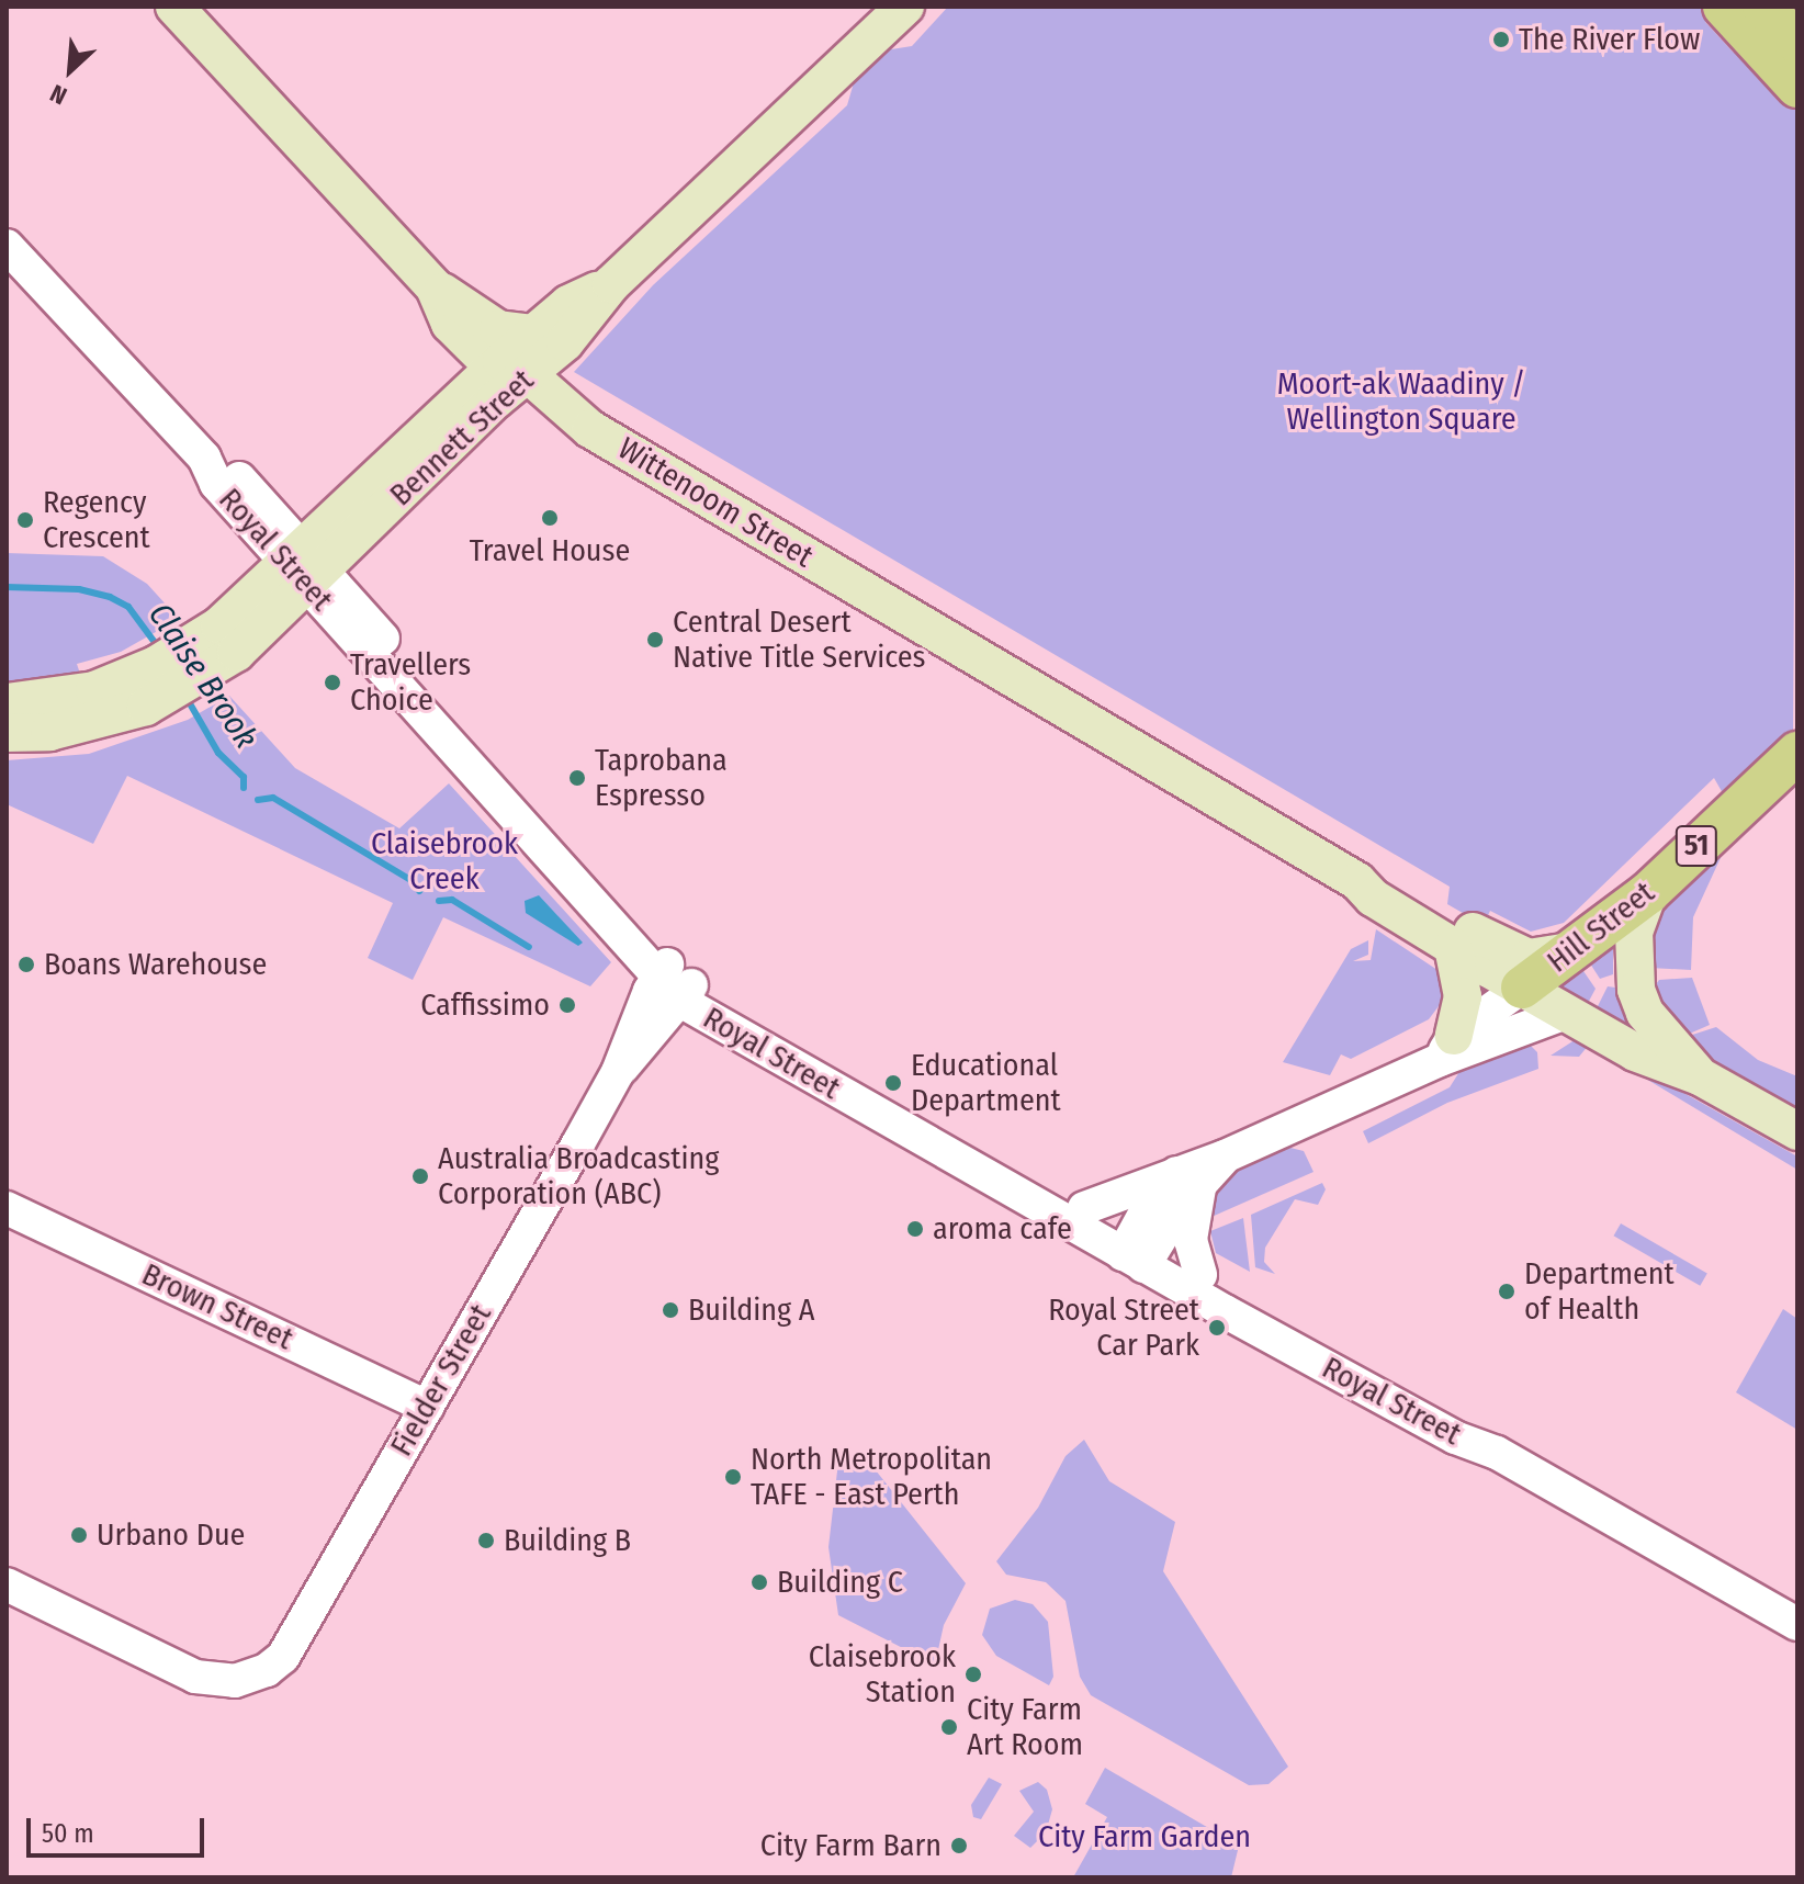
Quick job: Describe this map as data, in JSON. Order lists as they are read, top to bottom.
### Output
{
  "streets": {
    "main road": [
      "Bennett Street",
      "Wittenoom Street",
      "51",
      "Hill Street"
    ],
    "street": ["Royal Street", "Brown Street", "Fielder Street"]
  },
  "crossings": [
    ["Bennett Street", "Wittenoom Street"],
    ["Bennett Street", "Royal Street"],
    ["Wittenoom Street", "Hill Street"],
    ["Royal Street", "Hill Street"],
    ["Royal Street", "Fielder Street"],
    ["Brown Street", "Fielder Street"]
  ],
  "water": ["Claise Brook"],
  "parks": ["Moort-ak Waadiny / Wellington Square", "Claisebrook Creek", "City Farm Garden"],
  "places": [
    "The River Flow",
    "Travel House",
    "Regency Crescent",
    "Central Desert Native Title Services",
    "Travellers Choice",
    "Taprobana Espresso",
    "Boans Warehouse",
    "Caffissimo",
    "Educational Department",
    "Australia Broadcasting Corporation (ABC)",
    "aroma cafe",
    "Department of Health",
    "Building A",
    "Royal Street Car Park",
    "North Metropolitan TAFE - East Perth",
    "Urbano Due",
    "Building B",
    "Building C",
    "Claisebrook Station",
    "City Farm Art Room",
    "City Farm Barn"
  ],
  "scale_bar": "50 m",
  "north": "bottom left"
}
